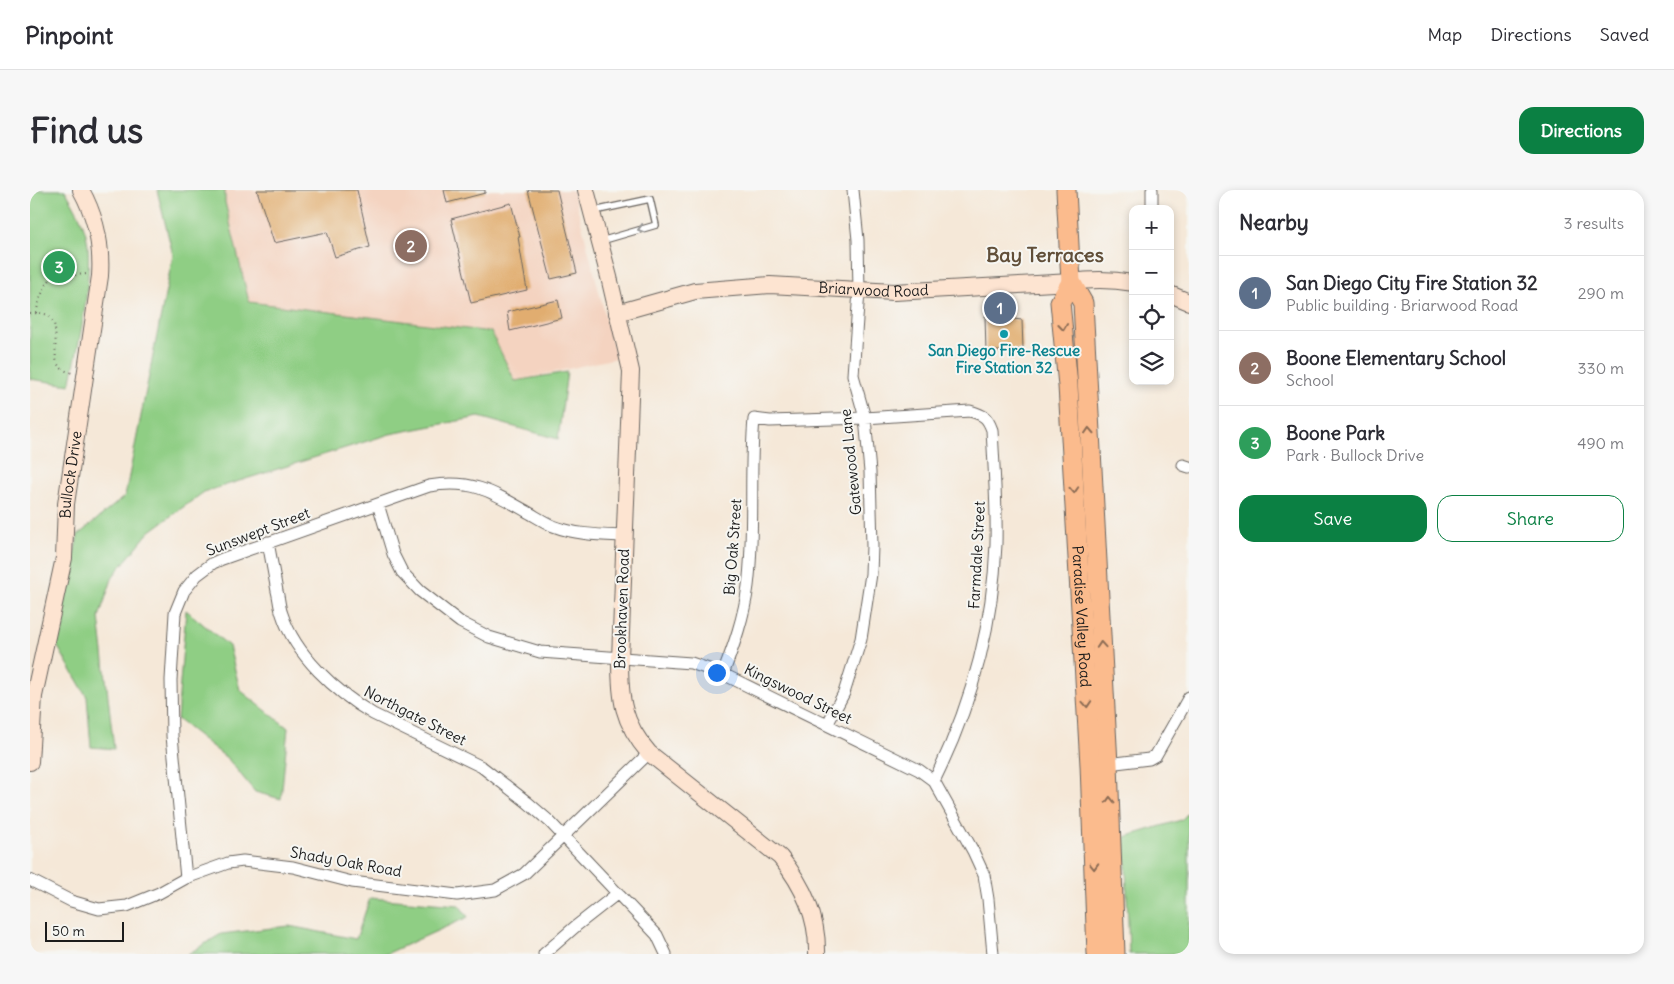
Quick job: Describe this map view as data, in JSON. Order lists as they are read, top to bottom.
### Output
{
  "streets": {
    "main road": ["Paradise Valley Road"],
    "street": [
      "Briarwood Road",
      "Gatewood Lane",
      "Bullock Drive",
      "Sunswept Street",
      "Big Oak Street",
      "Farmdale Street",
      "Brookhaven Road",
      "Kingswood Street",
      "Northgate Street",
      "Shady Oak Road"
    ]
  },
  "crossings": [
    ["Briarwood Road", "Gatewood Lane"],
    ["Briarwood Road", "Brookhaven Road"],
    ["Briarwood Road", "Paradise Valley Road"],
    ["Gatewood Lane", "Big Oak Street"],
    ["Gatewood Lane", "Farmdale Street"],
    ["Gatewood Lane", "Kingswood Street"],
    ["Sunswept Street", "Brookhaven Road"],
    ["Sunswept Street", "Kingswood Street"],
    ["Sunswept Street", "Northgate Street"],
    ["Sunswept Street", "Shady Oak Road"],
    ["Big Oak Street", "Farmdale Street"],
    ["Big Oak Street", "Kingswood Street"],
    ["Farmdale Street", "Kingswood Street"],
    ["Brookhaven Road", "Kingswood Street"],
    ["Brookhaven Road", "Shady Oak Road"],
    ["Northgate Street", "Shady Oak Road"]
  ],
  "districts": ["Bay Terraces"],
  "places": ["San Diego Fire-Rescue Fire Station 32"],
  "scale_bar": "50 m",
  "page": {
    "header": "Pinpoint",
    "nav": ["Map", "Directions", "Saved"],
    "buttons": [
      "Directions",
      ["Save", "Share"]
    ],
    "title": "Find us",
    "heading": ["Nearby", "3 results"],
    "map_buttons": ["+", "−"],
    "pins": ["2", "3", "1"],
    "list": [
      {
        "mark": "1",
        "name": "San Diego City Fire Station 32",
        "note": "Public building · Briarwood Road",
        "value": "290 m"
      },
      {
        "mark": "2",
        "name": "Boone Elementary School",
        "note": "School",
        "value": "330 m"
      },
      {
        "mark": "3",
        "name": "Boone Park",
        "note": "Park · Bullock Drive",
        "value": "490 m"
      }
    ],
    "scale": "50 m"
  }
}
